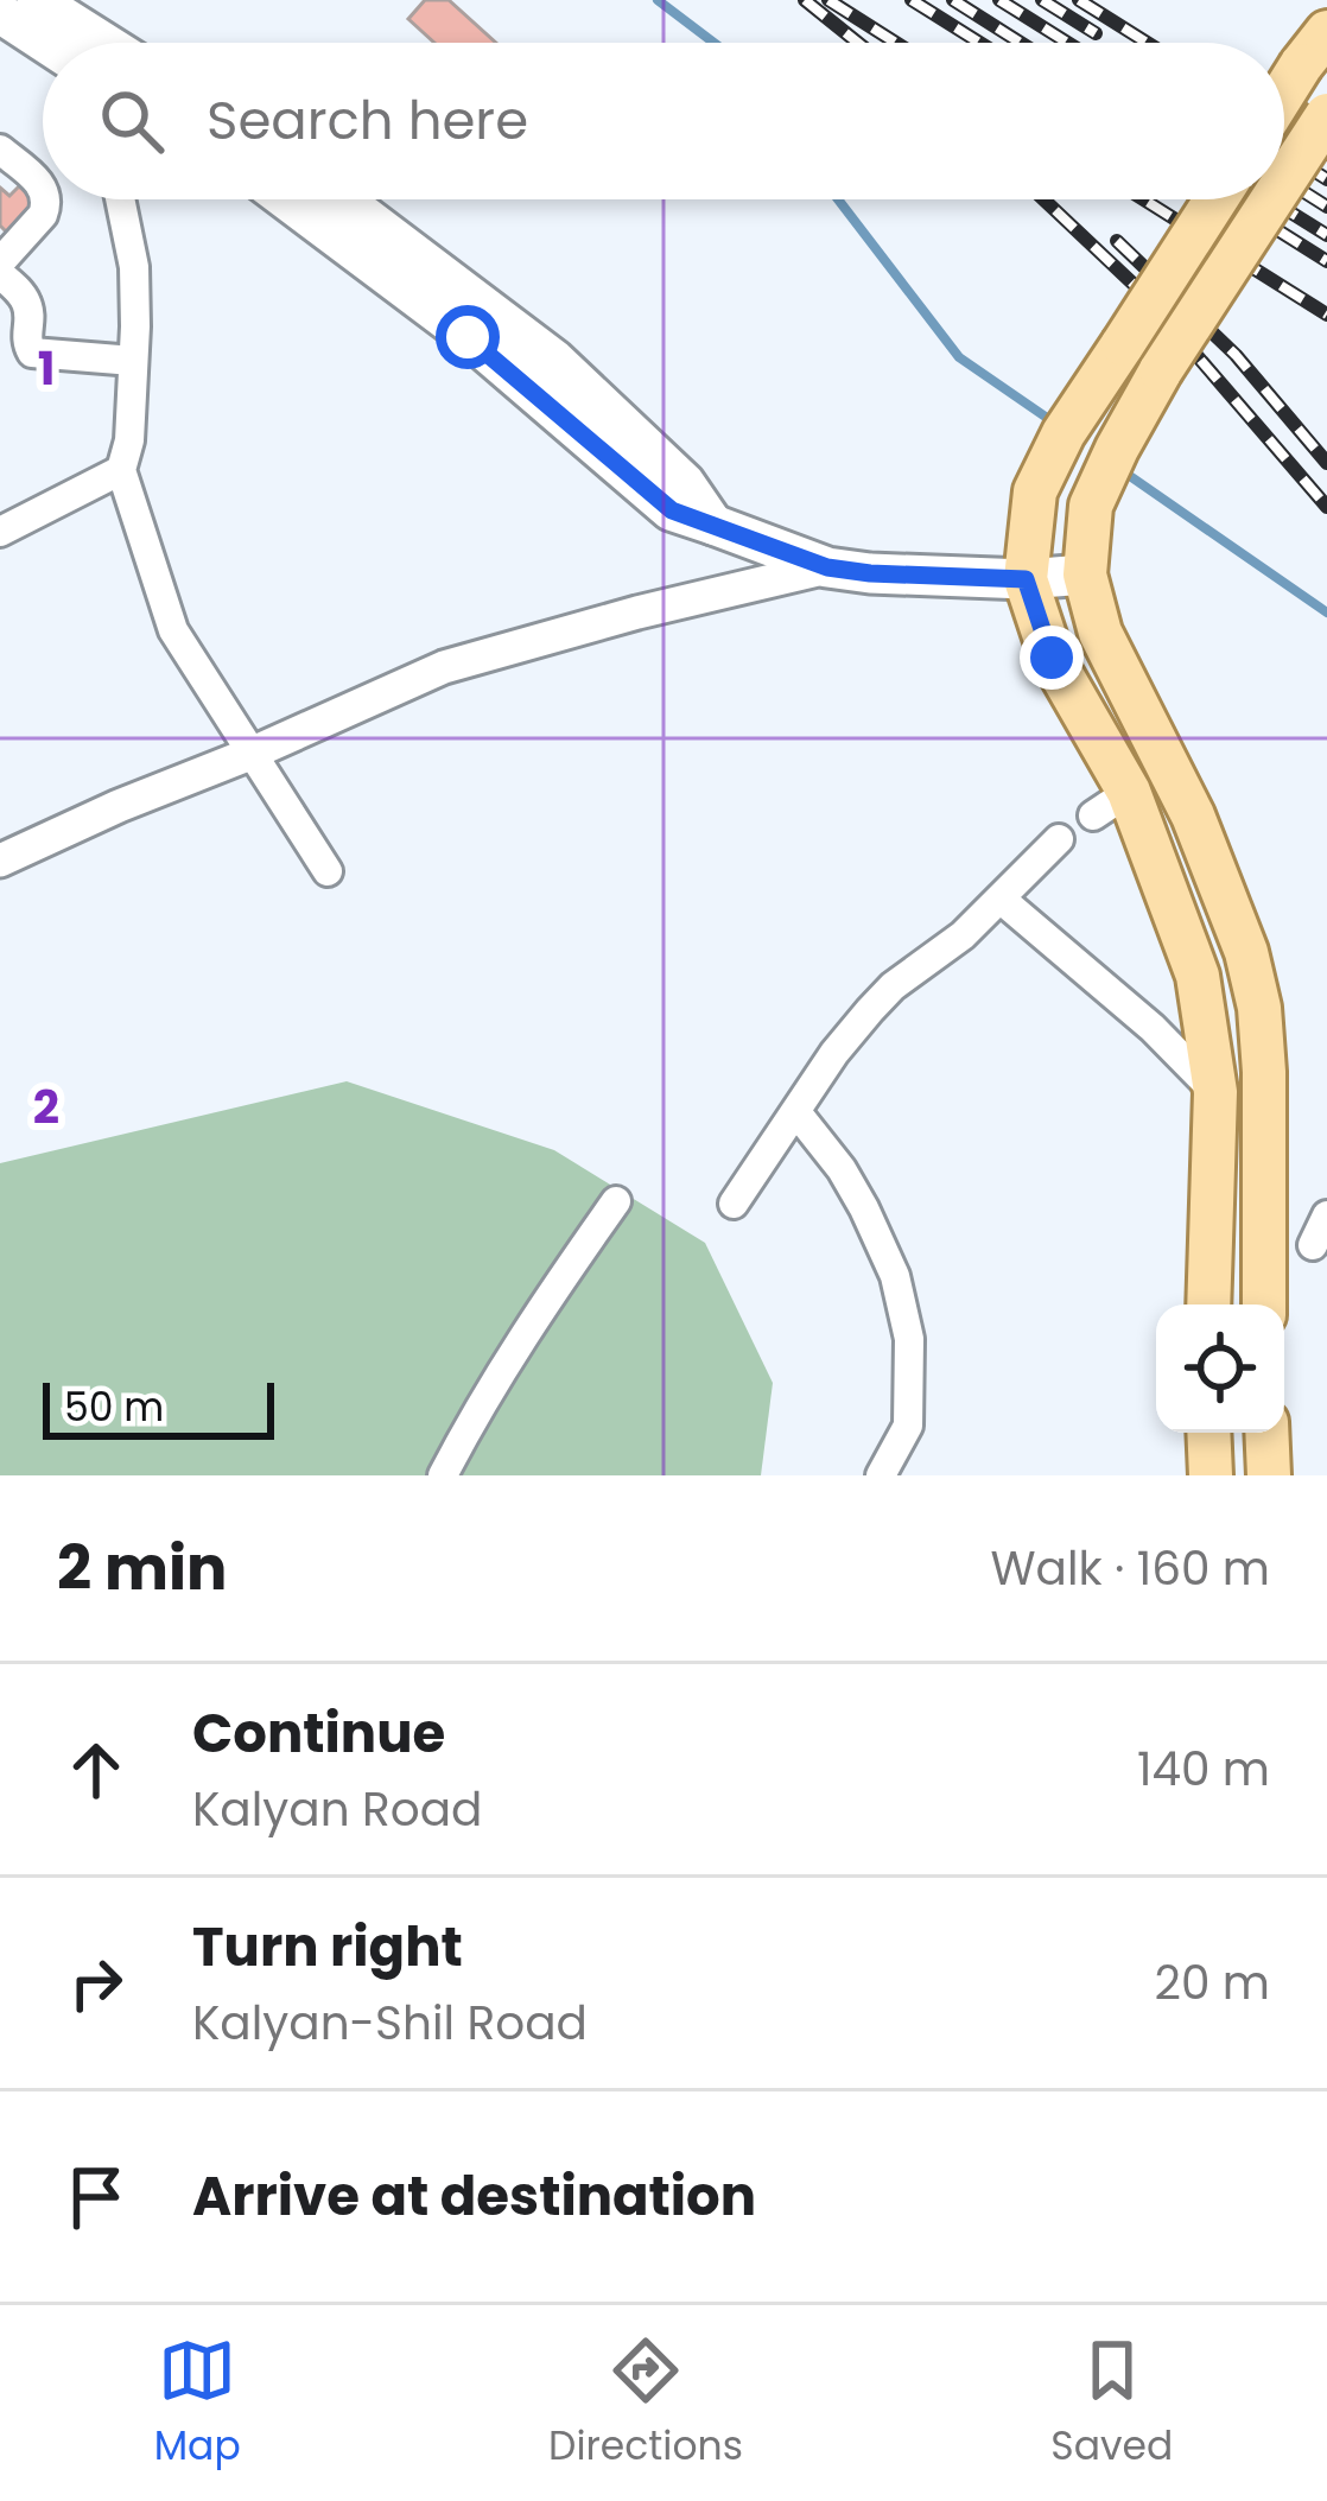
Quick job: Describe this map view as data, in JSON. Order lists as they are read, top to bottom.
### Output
{
  "scale_bar": "50 m",
  "page": {
    "search": "Search here",
    "scale": "50 m",
    "heading": ["2 min", "Walk · 160 m"],
    "list": [
      ["Continue", "Kalyan Road", "140 m"],
      ["Turn right", "Kalyan-Shil Road", "20 m"],
      "Arrive at destination"
    ],
    "nav": ["Map", "Directions", "Saved"]
  },
  "grid": {
    "rows": ["1", "2"]
  }
}
